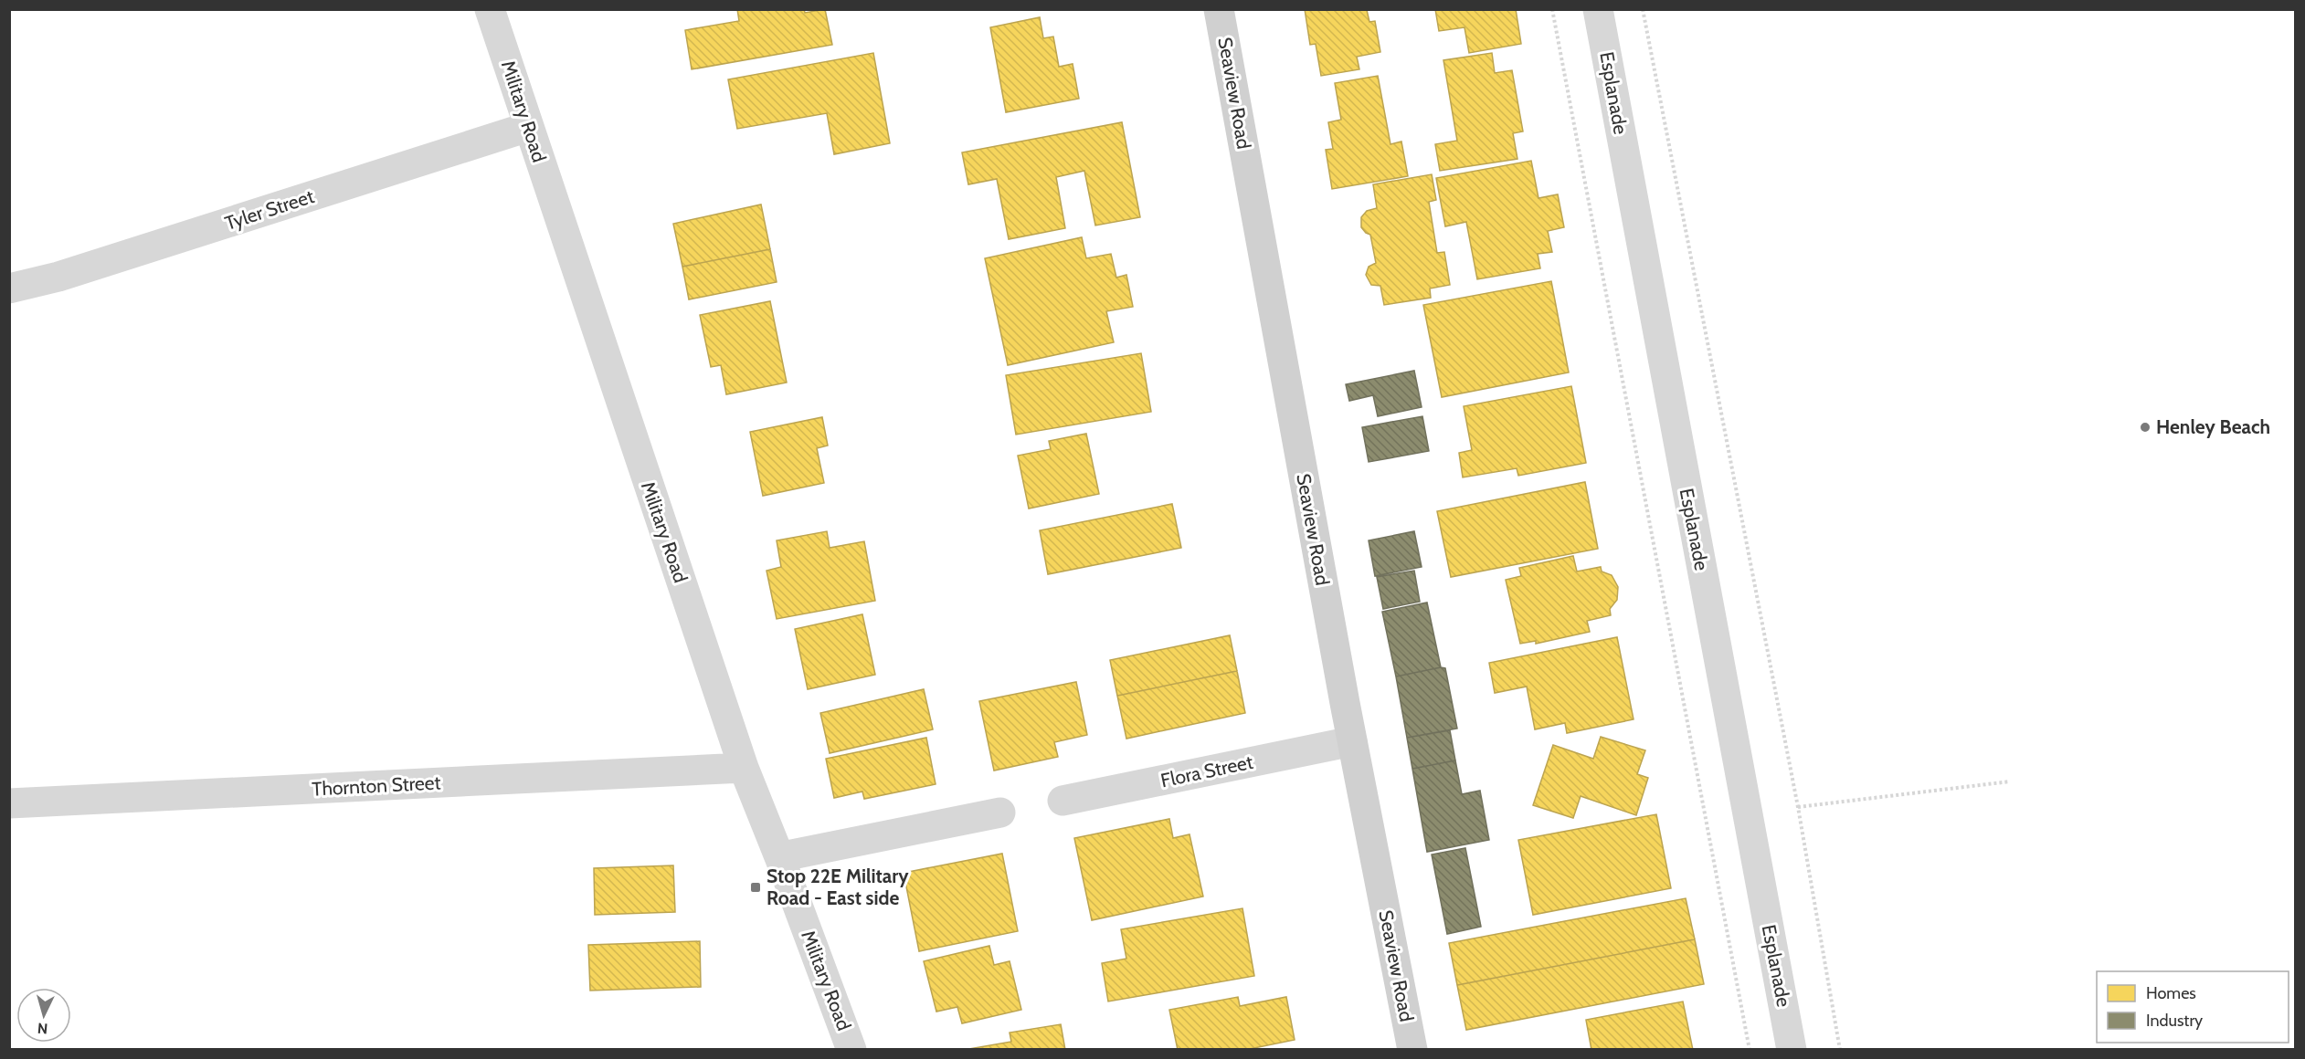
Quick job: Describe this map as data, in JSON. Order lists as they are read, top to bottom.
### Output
{
  "streets": {
    "main road": ["Seaview Road"],
    "street": [
      "Esplanade",
      "Military Road",
      "Tyler Street",
      "Flora Street",
      "Thornton Street"
    ]
  },
  "crossings": [
    ["Seaview Road", "Flora Street"],
    ["Military Road", "Tyler Street"],
    ["Military Road", "Thornton Street"]
  ],
  "places": {
    "other": ["Henley Beach"],
    "transit": ["Stop 22E Military Road - East side"]
  },
  "legend": ["Homes", "Industry"],
  "north": "bottom"
}
